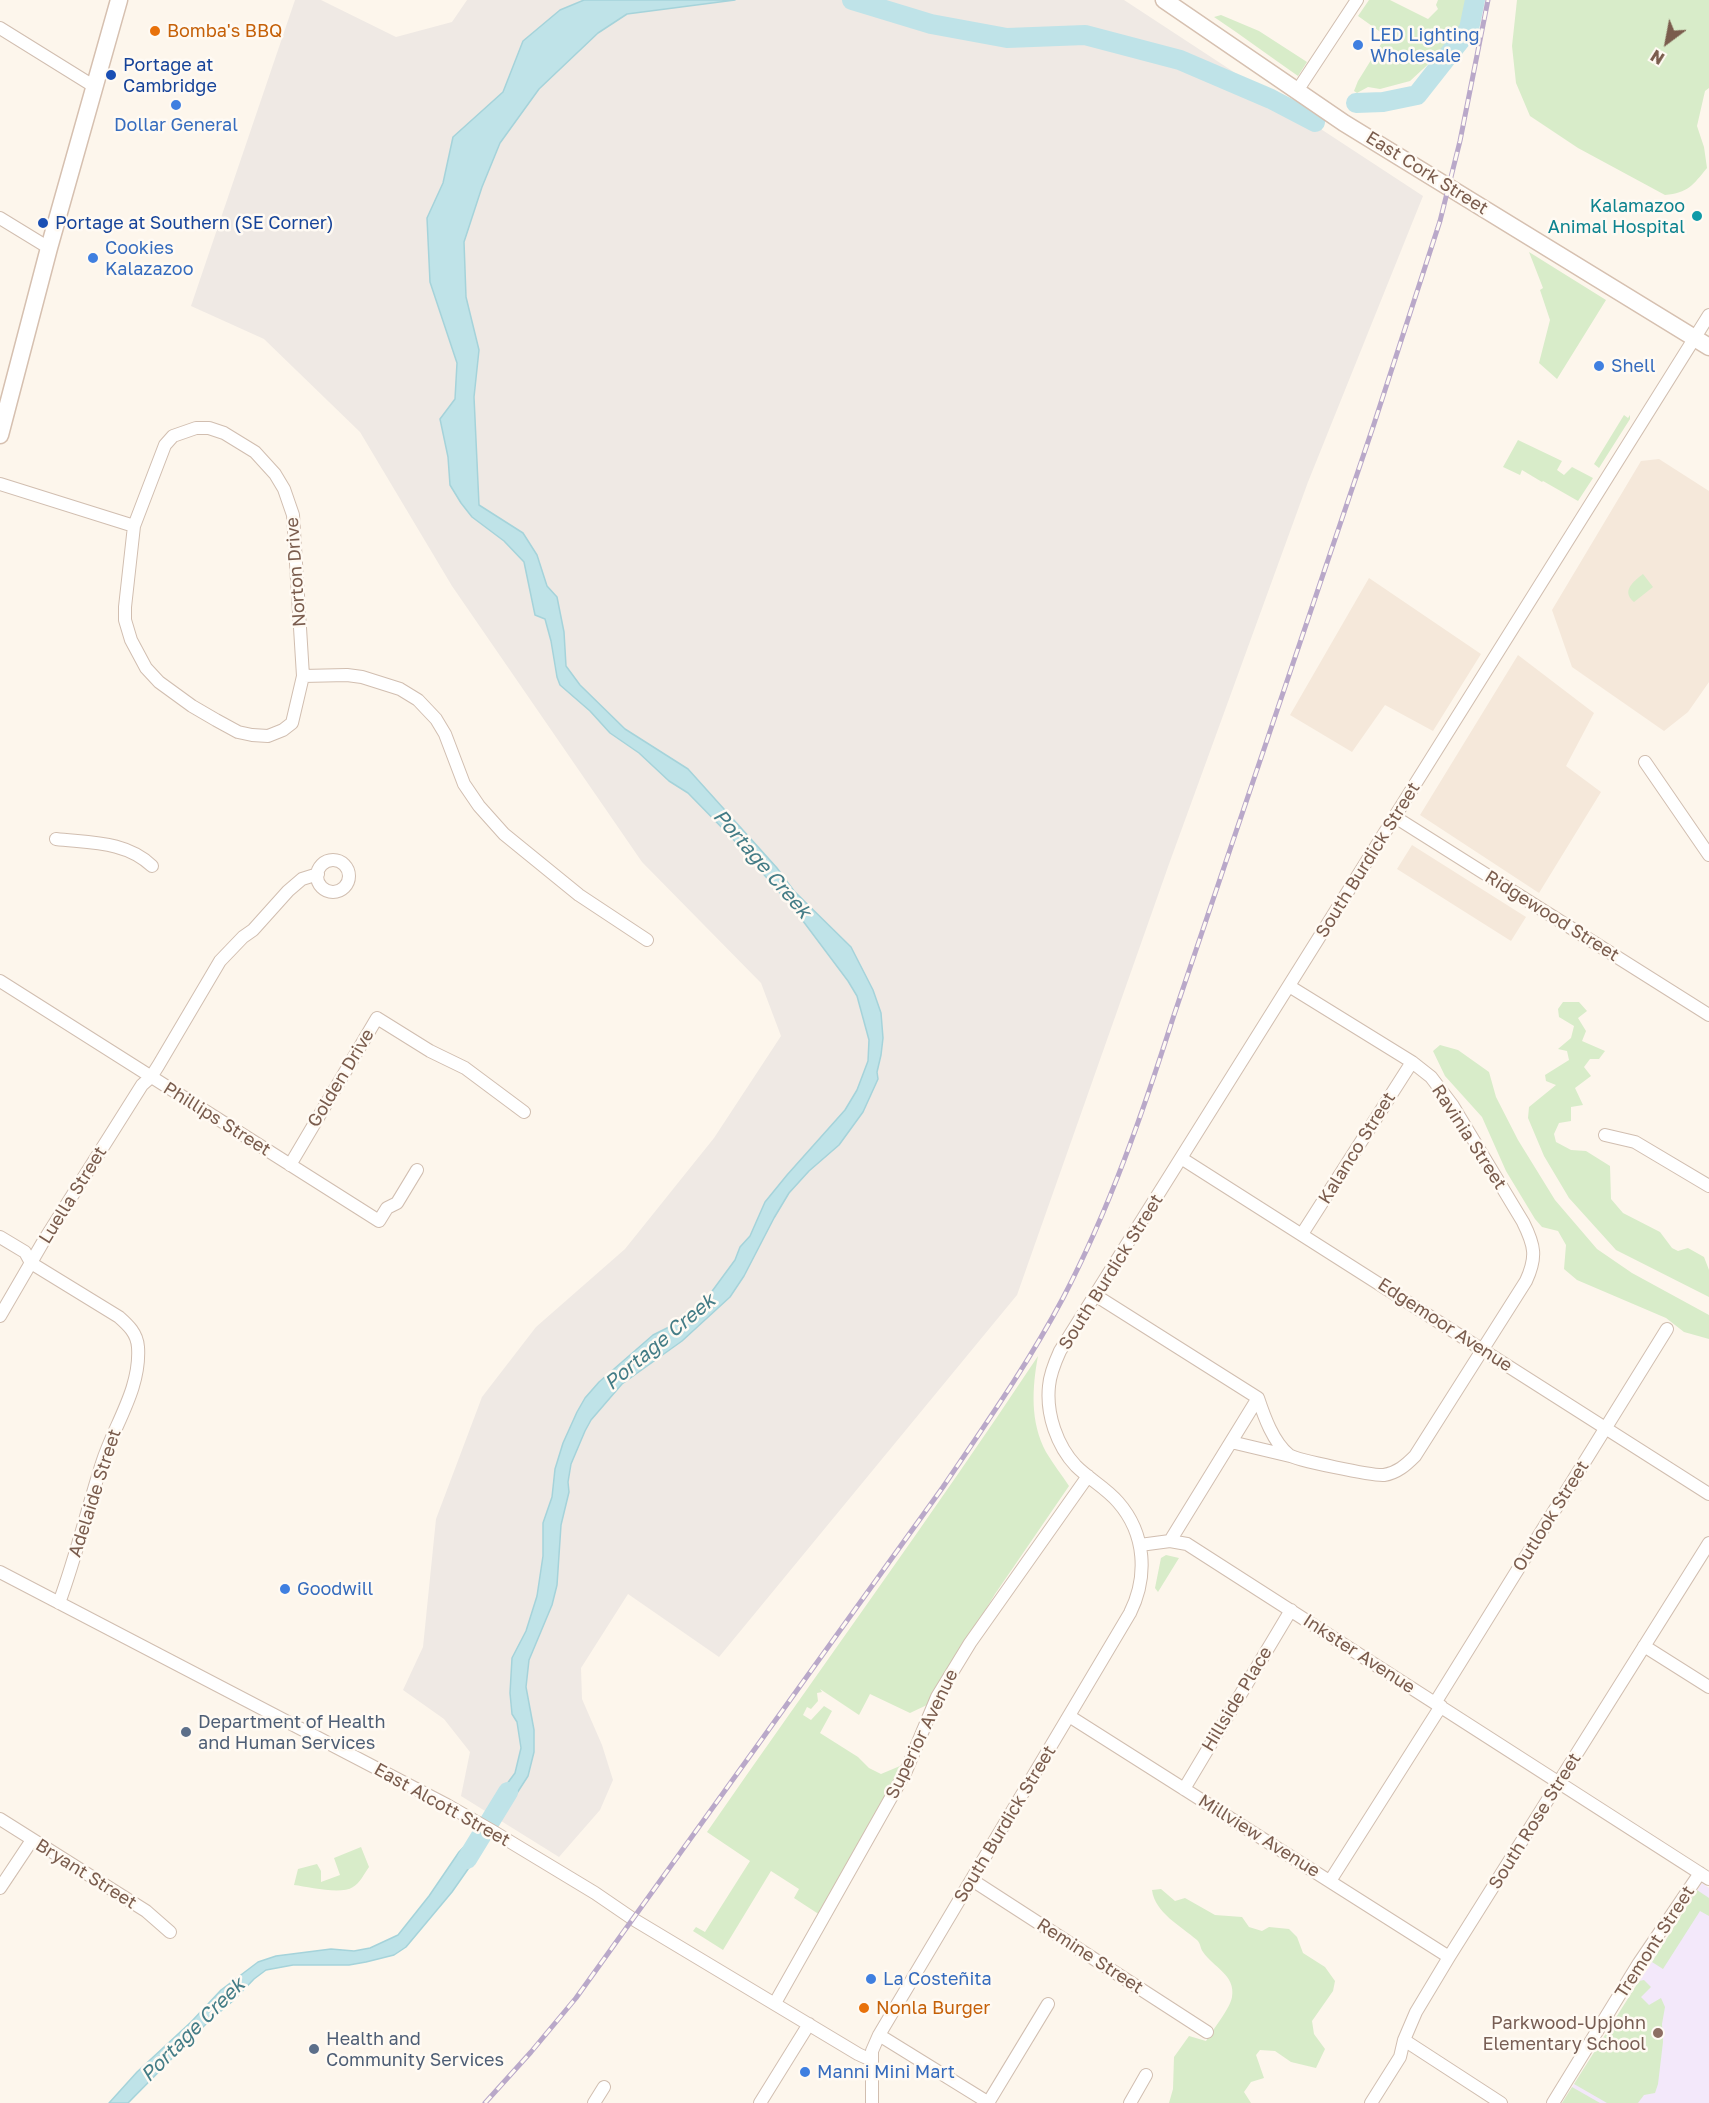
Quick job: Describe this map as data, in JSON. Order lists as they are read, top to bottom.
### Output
{
  "streets": {
    "street": [
      "East Cork Street",
      "Norton Drive",
      "South Burdick Street",
      "Ridgewood Street",
      "Golden Drive",
      "Phillips Street",
      "Ravinia Street",
      "Kalanco Street",
      "Luella Street",
      "Edgemoor Avenue",
      "Adelaide Street",
      "Outlook Street",
      "Inkster Avenue",
      "Hillside Place",
      "Superior Avenue",
      "East Alcott Street",
      "South Rose Street",
      "Millview Avenue",
      "Bryant Street",
      "Tremont Street",
      "Remine Street"
    ]
  },
  "crossings": [
    ["East Cork Street", "South Burdick Street"],
    ["South Burdick Street", "Ridgewood Street"],
    ["South Burdick Street", "Ravinia Street"],
    ["South Burdick Street", "Edgemoor Avenue"],
    ["South Burdick Street", "Inkster Avenue"],
    ["South Burdick Street", "Superior Avenue"],
    ["South Burdick Street", "East Alcott Street"],
    ["South Burdick Street", "Millview Avenue"],
    ["South Burdick Street", "Remine Street"],
    ["Golden Drive", "Phillips Street"],
    ["Phillips Street", "Luella Street"],
    ["Ravinia Street", "Kalanco Street"],
    ["Ravinia Street", "Edgemoor Avenue"],
    ["Kalanco Street", "Edgemoor Avenue"],
    ["Luella Street", "Adelaide Street"],
    ["Edgemoor Avenue", "Outlook Street"],
    ["Adelaide Street", "East Alcott Street"],
    ["Outlook Street", "Inkster Avenue"],
    ["Outlook Street", "Millview Avenue"],
    ["Inkster Avenue", "Hillside Place"],
    ["Inkster Avenue", "South Rose Street"],
    ["Inkster Avenue", "Tremont Street"],
    ["Hillside Place", "Millview Avenue"],
    ["Superior Avenue", "East Alcott Street"],
    ["South Rose Street", "Millview Avenue"]
  ],
  "water": ["Portage Creek"],
  "places": [
    "Bomba's BBQ",
    "LED Lighting Wholesale",
    "Portage at Cambridge",
    "Dollar General",
    "Kalamazoo Animal Hospital",
    "Portage at Southern (SE Corner)",
    "Cookies Kalazazoo",
    "Shell",
    "Goodwill",
    "Department of Health and Human Services",
    "La Costeñita",
    "Nonla Burger",
    "Parkwood-Upjohn Elementary School",
    "Health and Community Services",
    "Manni Mini Mart"
  ],
  "north": "bottom left"
}
